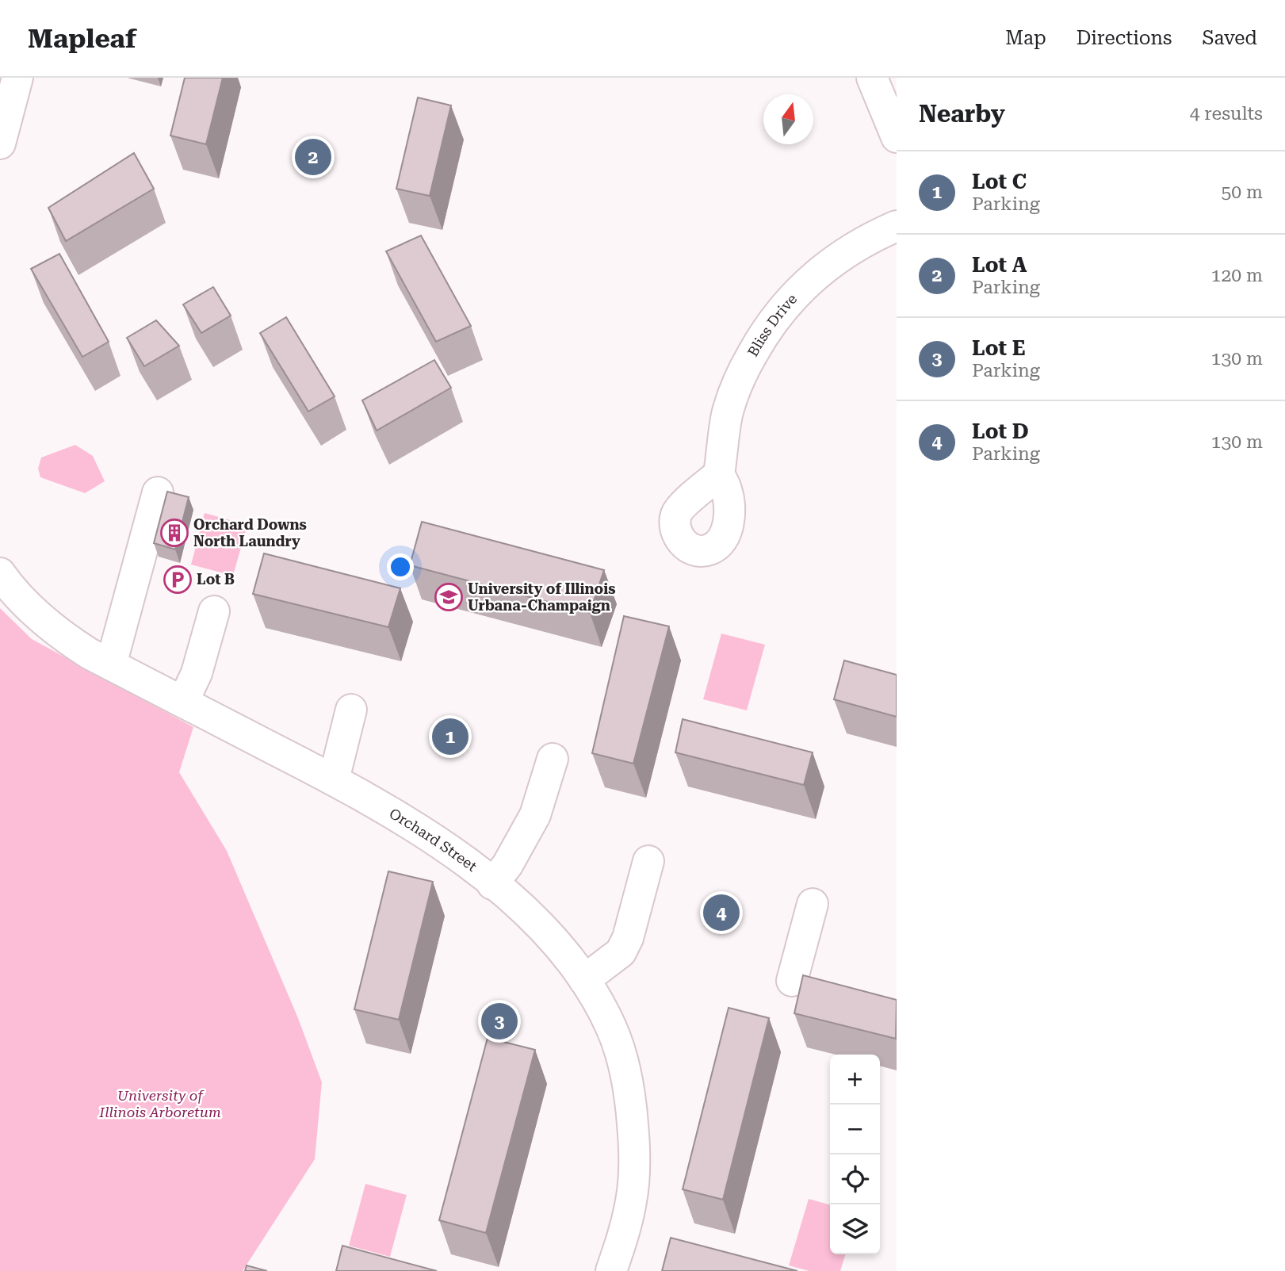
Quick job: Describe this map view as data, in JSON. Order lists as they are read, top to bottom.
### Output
{
  "streets": {
    "street": ["Bliss Drive", "Orchard Street"]
  },
  "parks": ["University of Illinois Arboretum"],
  "places": {
    "building": ["Orchard Downs North Laundry"],
    "parking": ["Lot B"],
    "school or university": ["University of Illinois Urbana-Champaign"]
  },
  "north": "top",
  "page": {
    "header": "Mapleaf",
    "nav": ["Map", "Directions", "Saved"],
    "heading": ["Nearby", "4 results"],
    "pins": [
      "2",
      "1",
      "4",
      "3"
    ],
    "list": [
      {
        "mark": "1",
        "name": "Lot C",
        "note": "Parking",
        "value": "50 m"
      },
      {
        "mark": "2",
        "name": "Lot A",
        "note": "Parking",
        "value": "120 m"
      },
      {
        "mark": "3",
        "name": "Lot E",
        "note": "Parking",
        "value": "130 m"
      },
      {
        "mark": "4",
        "name": "Lot D",
        "note": "Parking",
        "value": "130 m"
      }
    ],
    "map_buttons": ["+", "−"]
  }
}
